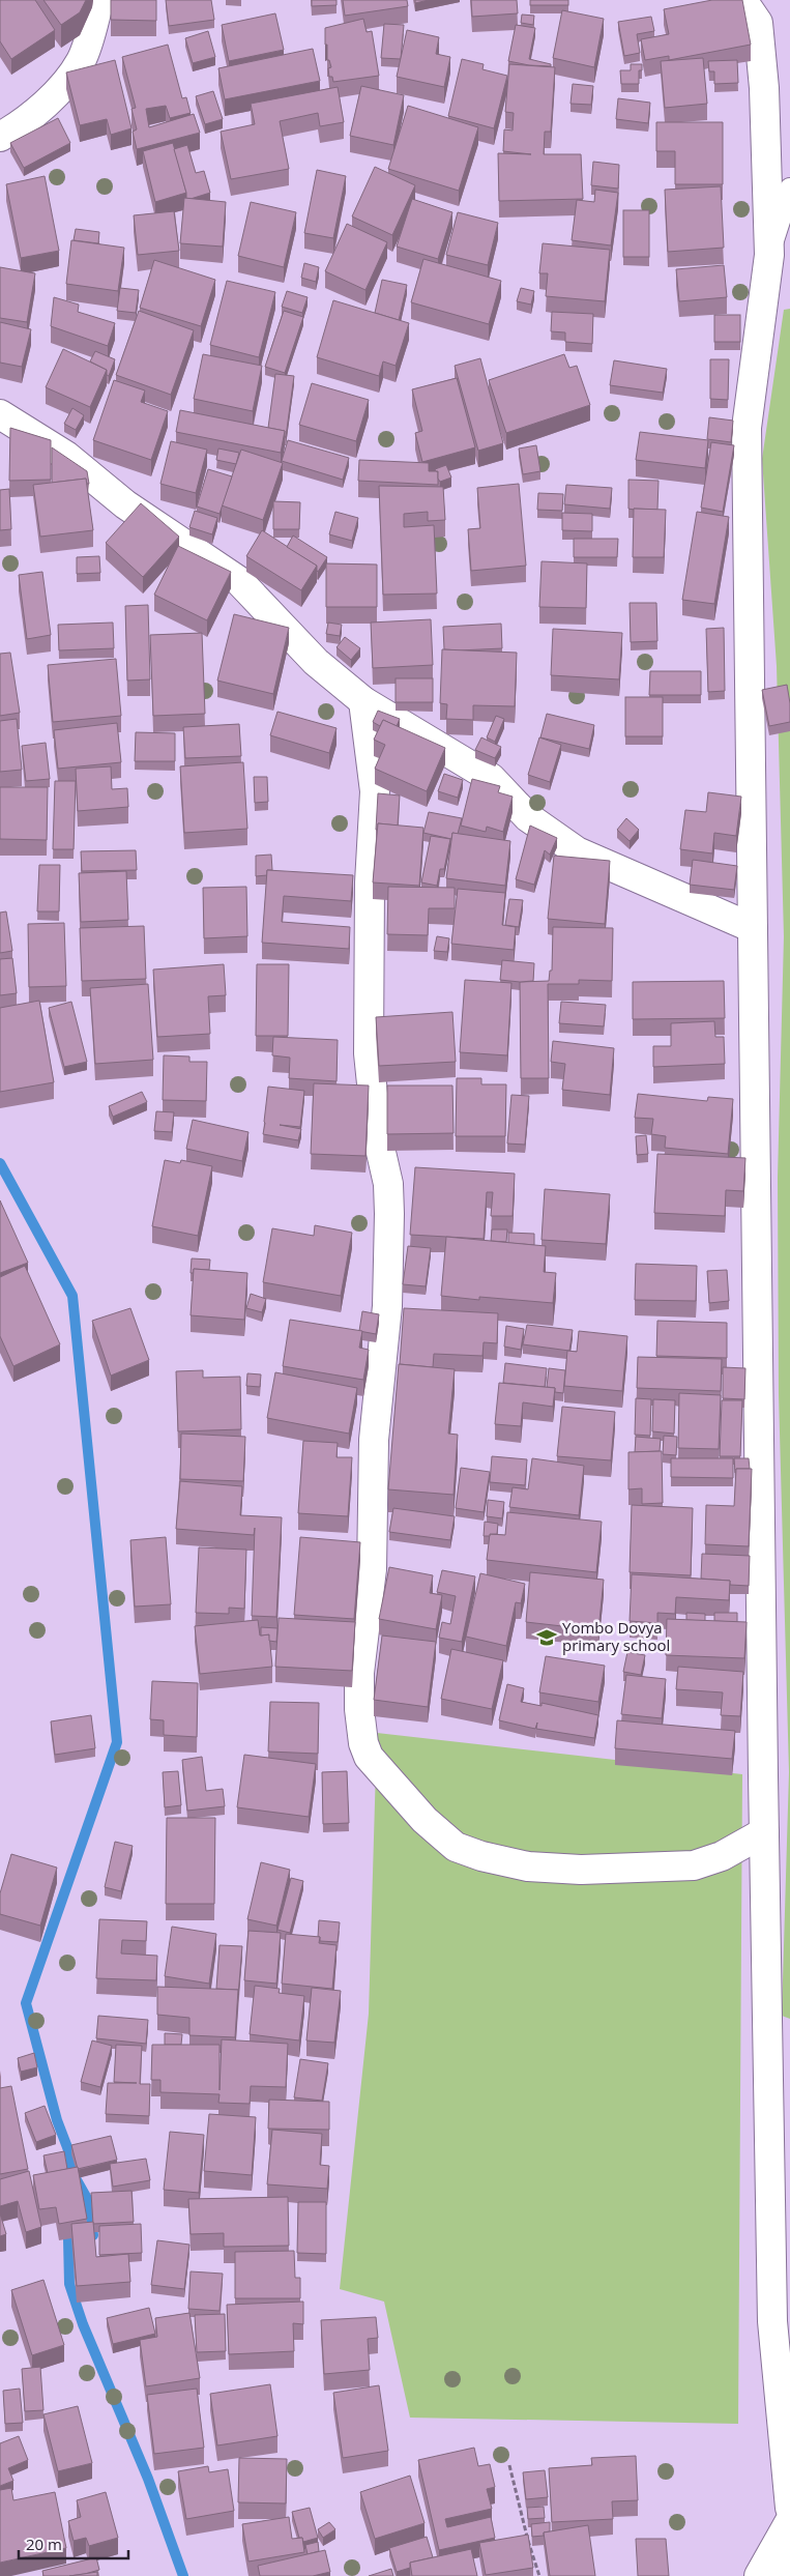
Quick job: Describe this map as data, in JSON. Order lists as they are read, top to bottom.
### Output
{
  "places": {
    "school or university": ["Yombo Dovya primary school"]
  },
  "scale_bar": "20 m"
}
